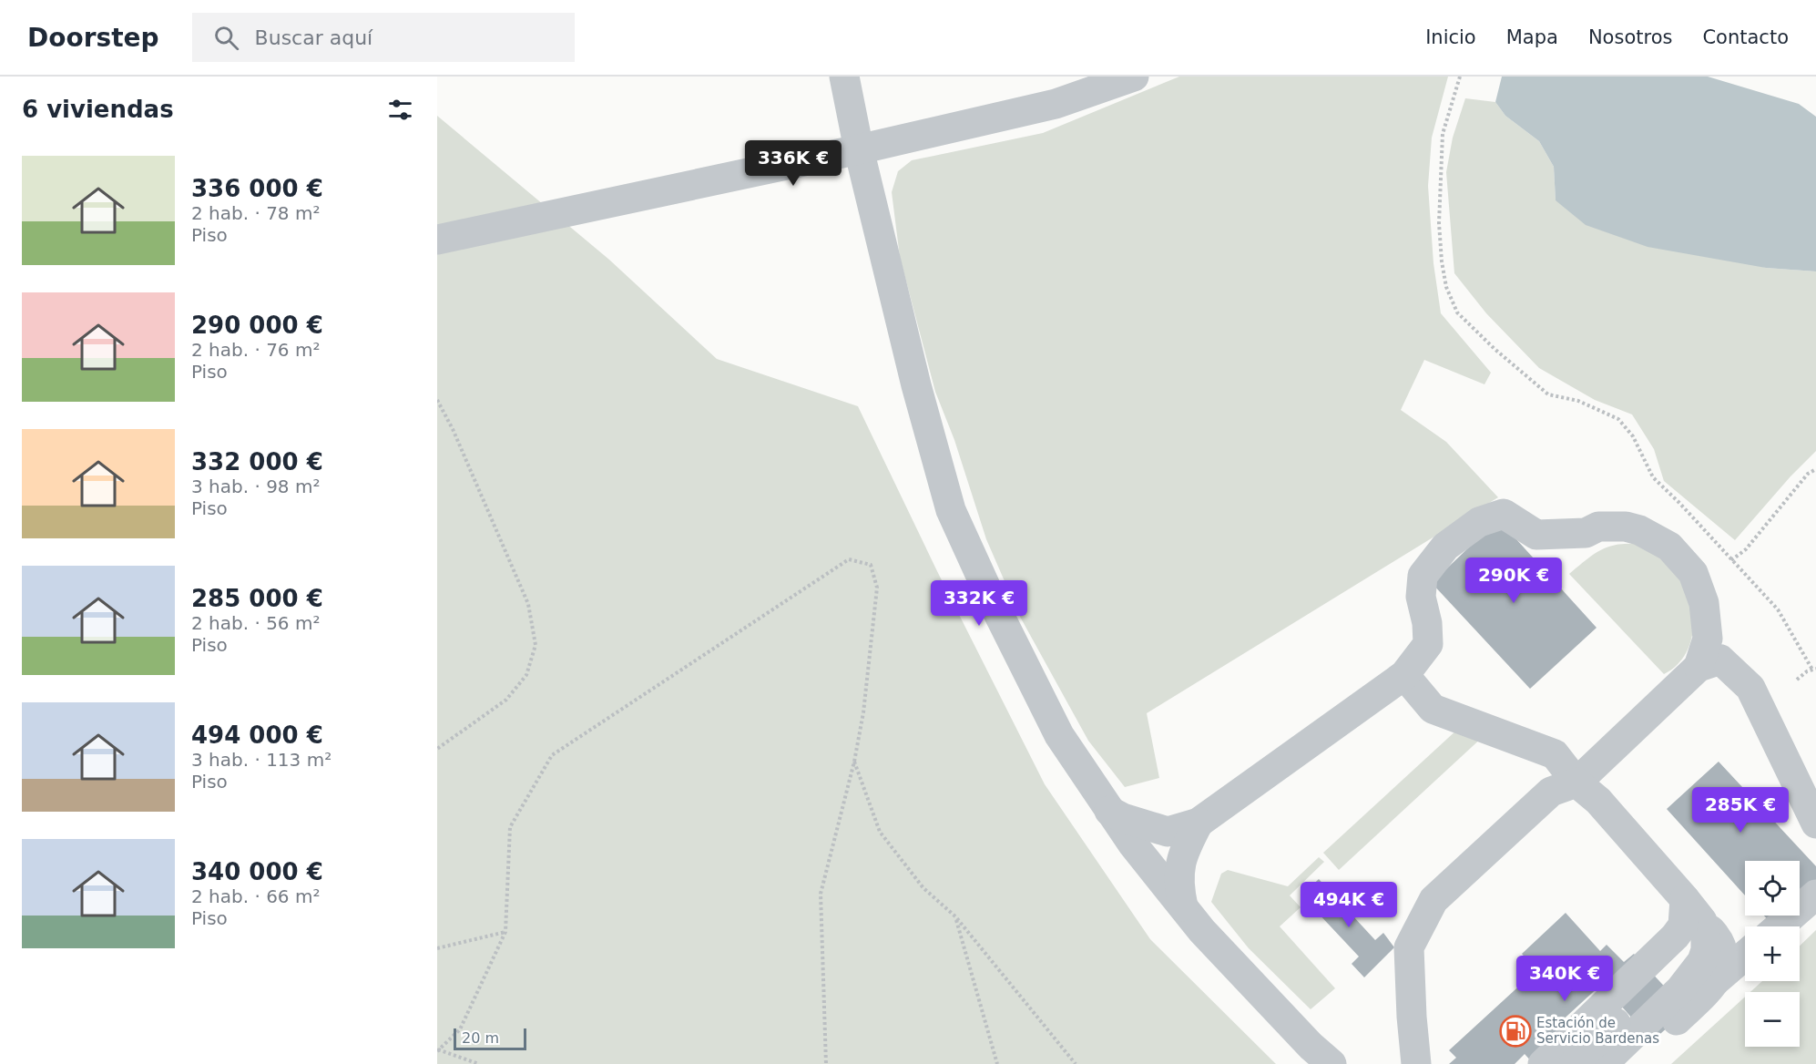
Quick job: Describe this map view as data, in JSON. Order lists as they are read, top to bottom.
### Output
{
  "places": {
    "fuel station": ["Estación de Servicio Bardenas"]
  },
  "scale_bar": "20 m",
  "page": {
    "header": "Doorstep",
    "search": "Buscar aquí",
    "nav": [
      "Inicio",
      "Mapa",
      "Nosotros",
      "Contacto"
    ],
    "heading": "6 viviendas",
    "price": [
      "336K €",
      "290K €",
      "332K €",
      "285K €",
      "494K €",
      "340K €"
    ],
    "list": [
      {
        "name": "336 000 €",
        "note": "2 hab. · 78 m² · Piso"
      },
      {
        "name": "290 000 €",
        "note": "2 hab. · 76 m² · Piso"
      },
      {
        "name": "332 000 €",
        "note": "3 hab. · 98 m² · Piso"
      },
      {
        "name": "285 000 €",
        "note": "2 hab. · 56 m² · Piso"
      },
      {
        "name": "494 000 €",
        "note": "3 hab. · 113 m² · Piso"
      },
      {
        "name": "340 000 €",
        "note": "2 hab. · 66 m² · Piso"
      }
    ],
    "map_buttons": ["+", "−"],
    "scale": "20 m"
  }
}
